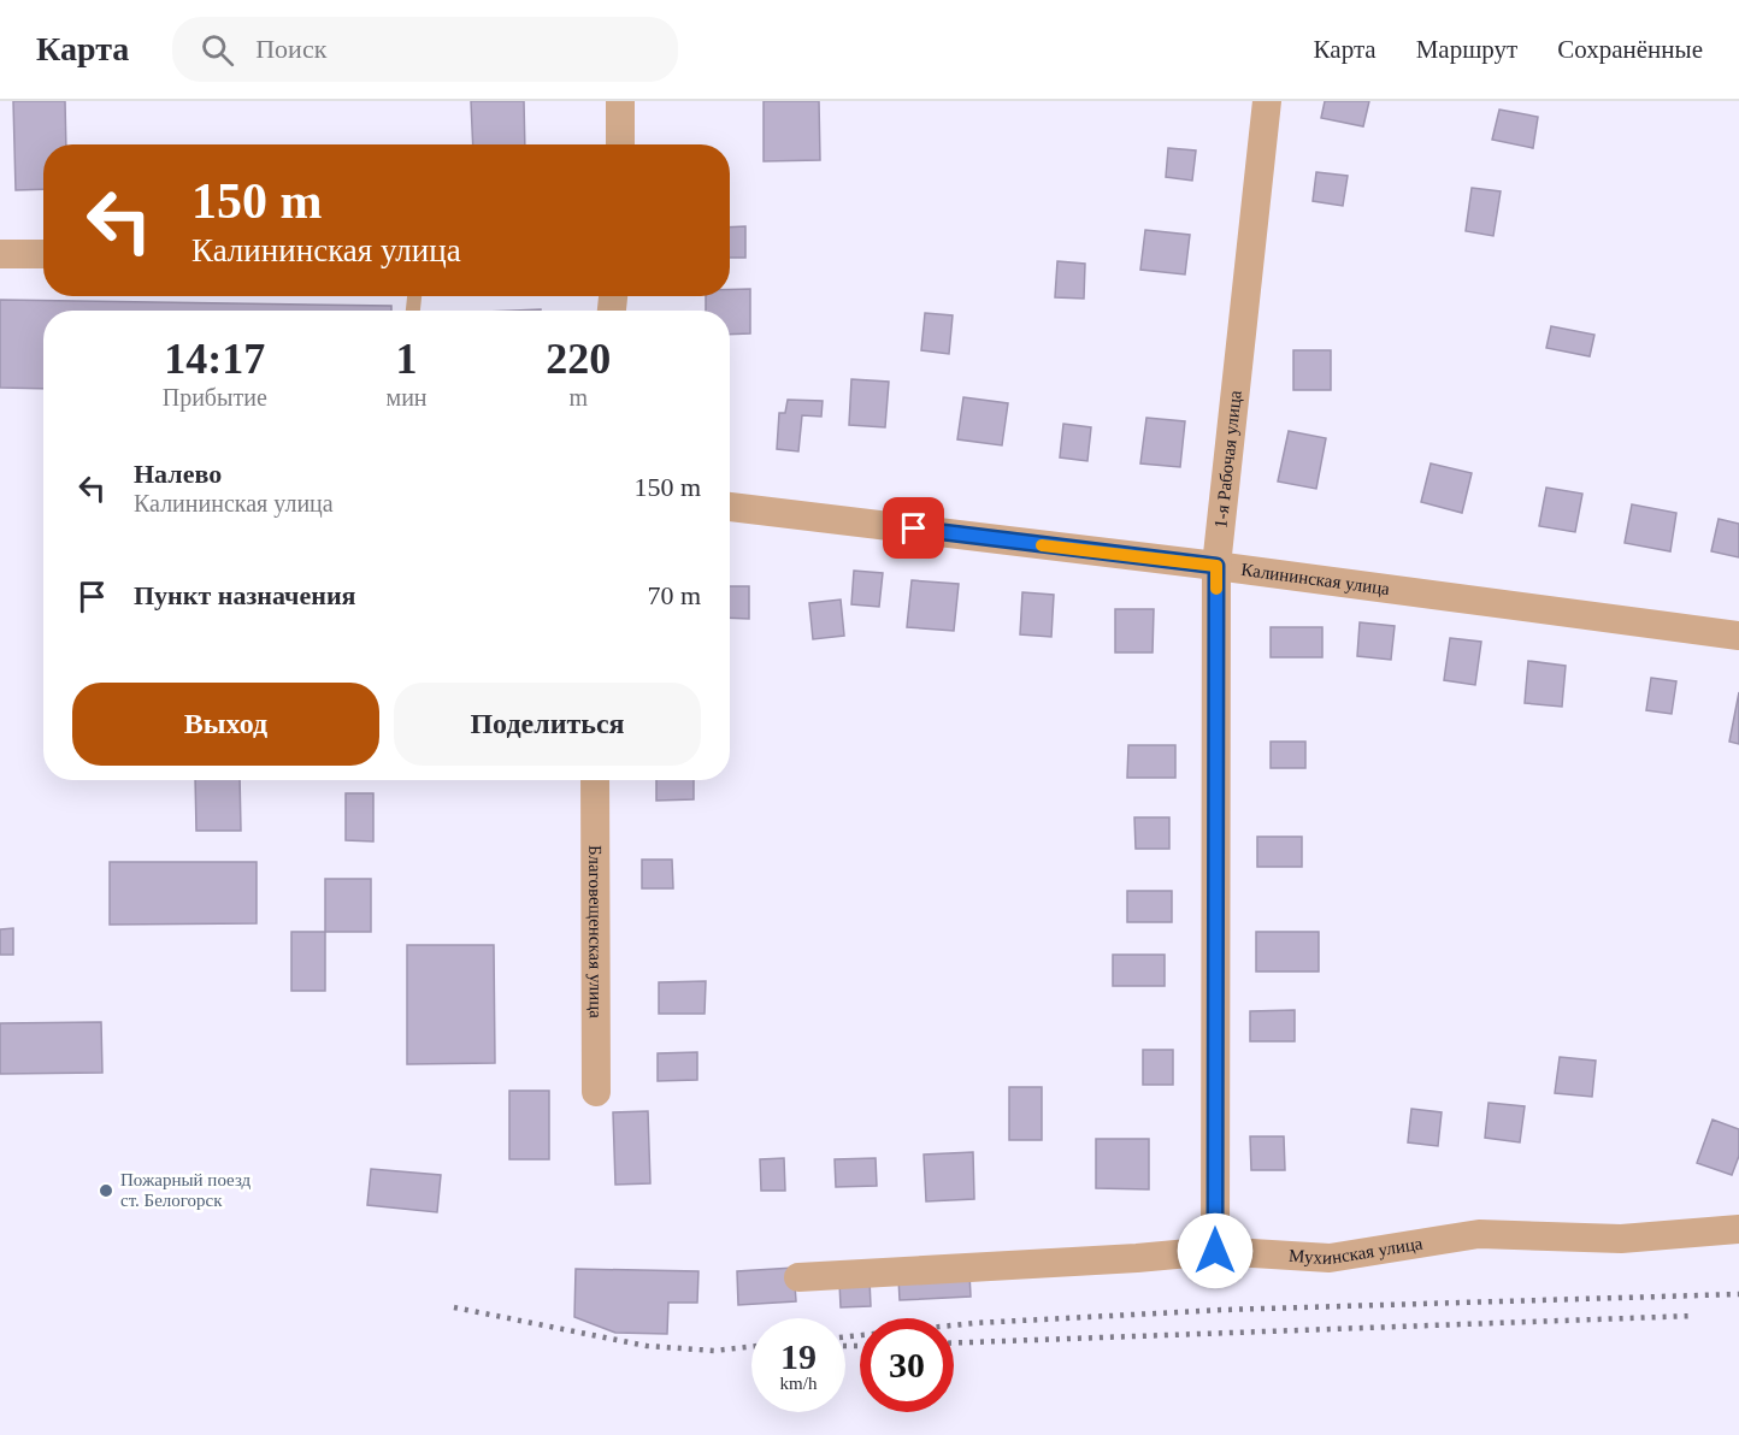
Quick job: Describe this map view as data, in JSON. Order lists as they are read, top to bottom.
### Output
{
  "streets": {
    "street": [
      "1-я Рабочая улица",
      "Калининская улица",
      "Благовещенская улица",
      "Мухинская улица"
    ]
  },
  "crossings": [
    ["1-я Рабочая улица", "Калининская улица"],
    ["1-я Рабочая улица", "Мухинская улица"]
  ],
  "places": ["Пожарный поезд ст. Белогорск"],
  "page": {
    "header": "Карта",
    "search": "Поиск",
    "nav": ["Карта", "Маршрут", "Сохранённые"],
    "turn": ["150 m", "Калининская улица"],
    "eta": [
      "14:17",
      "Прибытие",
      "1",
      "мин",
      "220",
      "m"
    ],
    "list": [
      {
        "name": "Налево",
        "note": "Калининская улица",
        "value": "150 m"
      },
      {
        "name": "Пункт назначения",
        "value": "70 m"
      }
    ],
    "buttons": ["Выход", "Поделиться"],
    "speed": "19 km/h",
    "limit": "30"
  }
}
